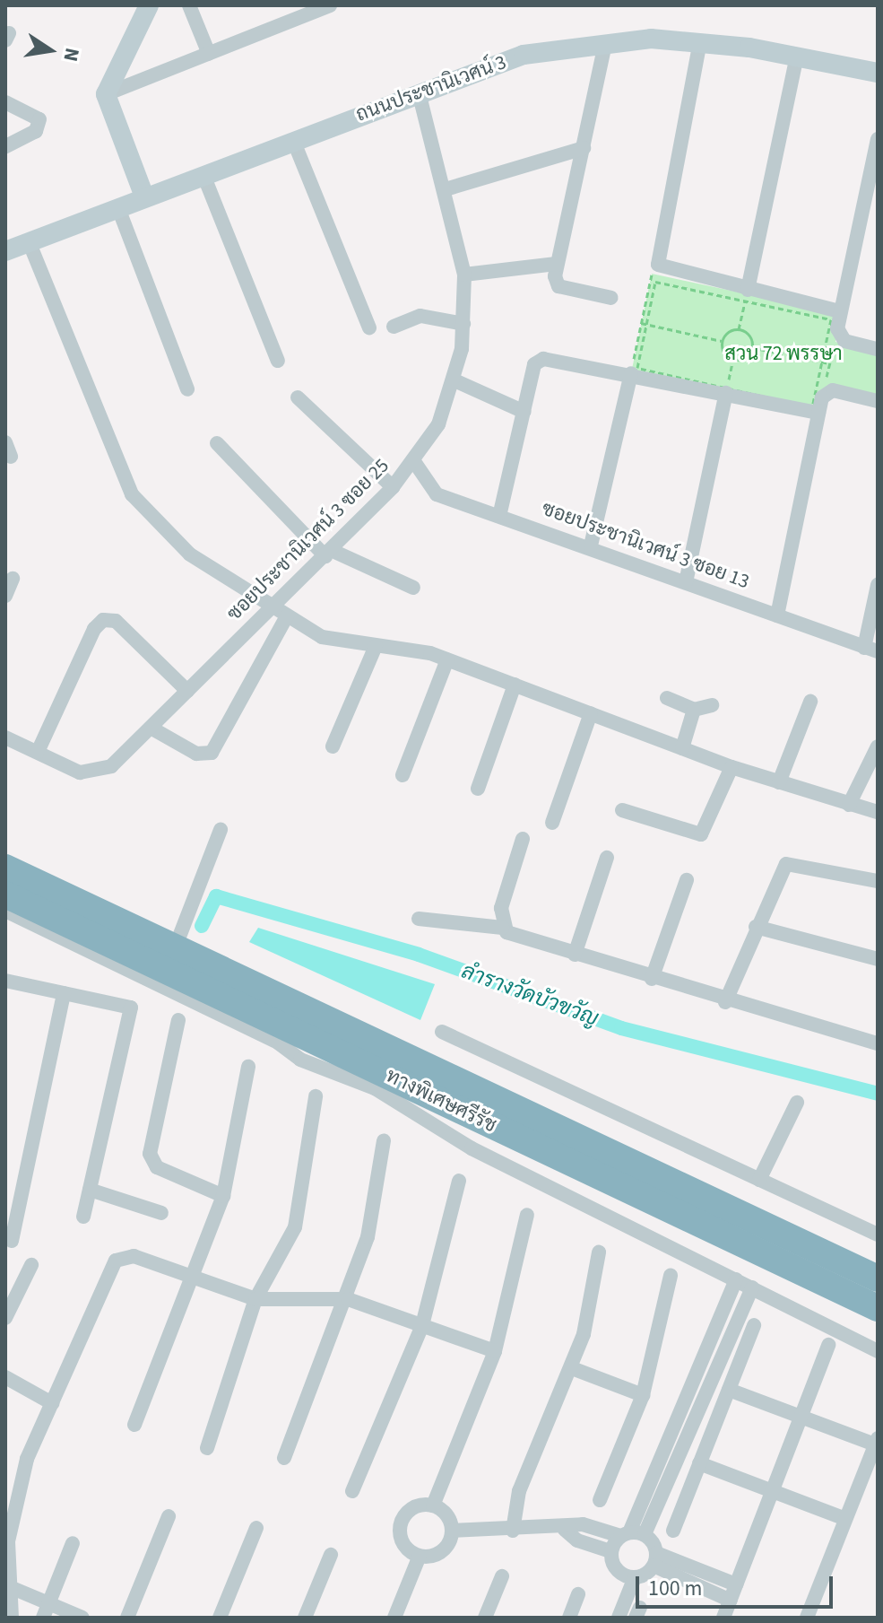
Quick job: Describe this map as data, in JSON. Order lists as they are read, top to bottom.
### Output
{
  "streets": {
    "highway": ["ทางพิเศษศรีรัช"],
    "street": ["ถนนประชานิเวศน์ 3", "ซอยประชานิเวศน์ 3 ซอย 25", "ซอยประชานิเวศน์ 3 ซอย 13"]
  },
  "crossings": [
    ["ถนนประชานิเวศน์ 3", "ซอยประชานิเวศน์ 3 ซอย 25"],
    ["ซอยประชานิเวศน์ 3 ซอย 25", "ซอยประชานิเวศน์ 3 ซอย 13"]
  ],
  "water": ["ลำรางวัดบัวขวัญ"],
  "parks": ["สวน 72 พรรษา"],
  "scale_bar": "100 m",
  "north": "right"
}
